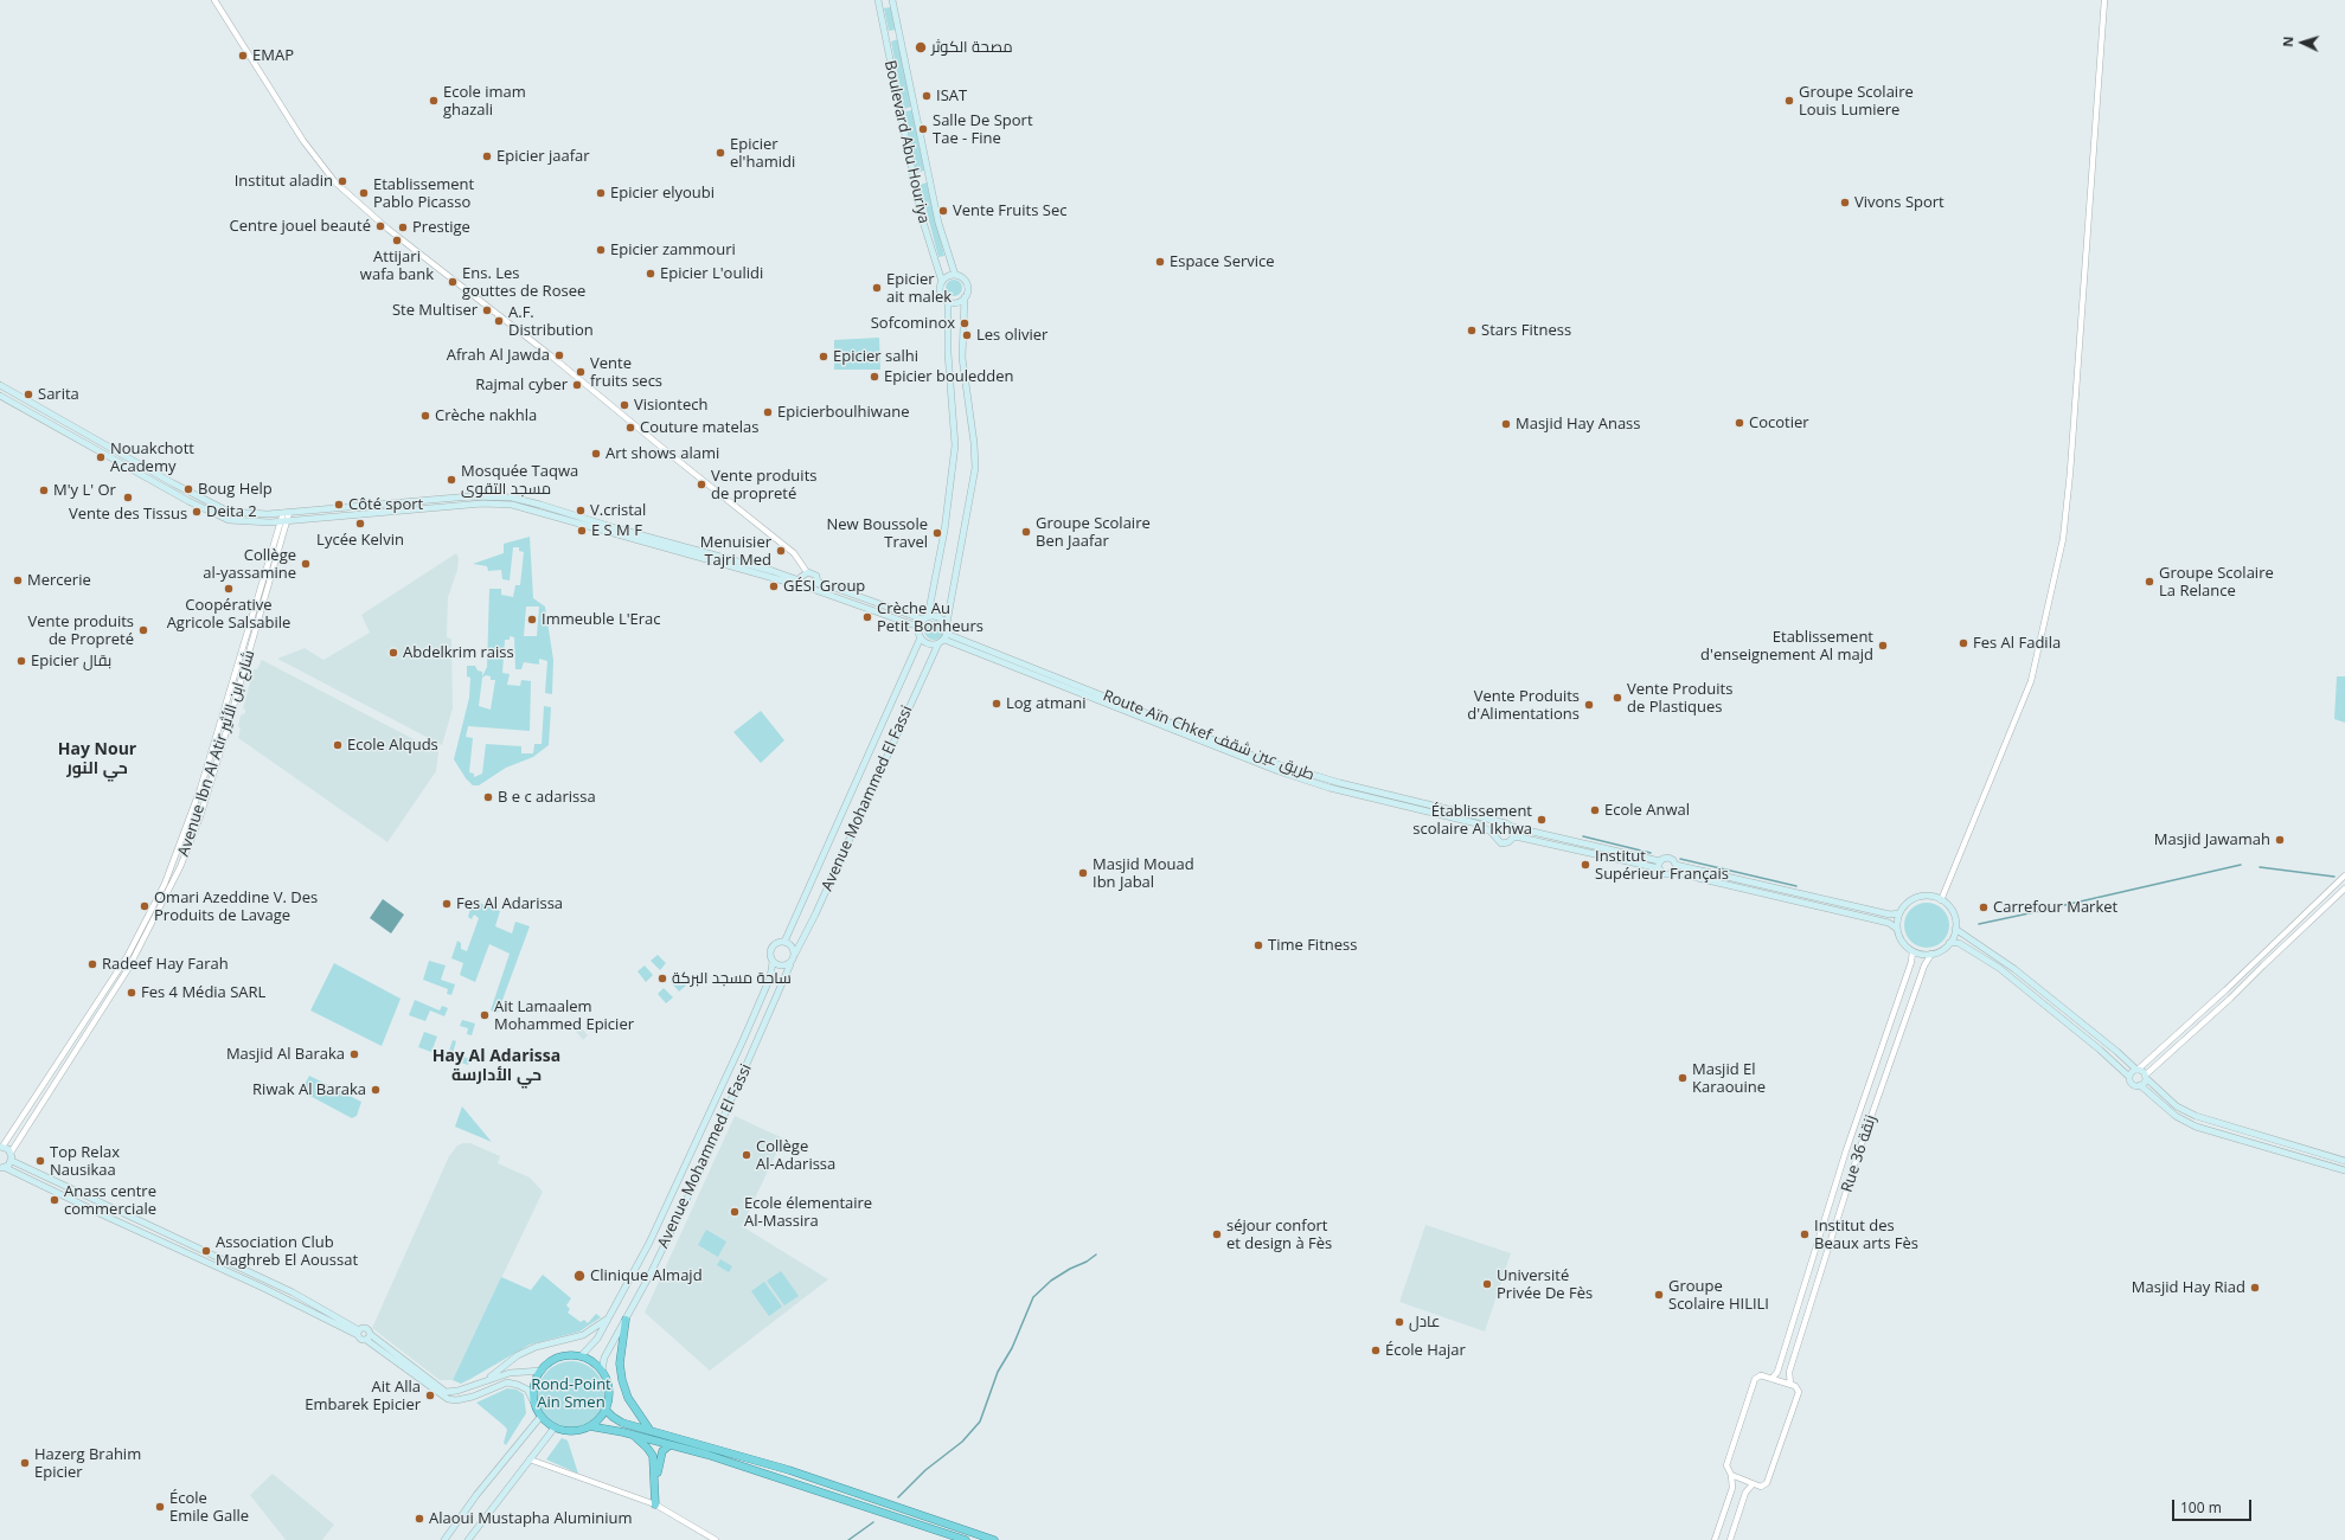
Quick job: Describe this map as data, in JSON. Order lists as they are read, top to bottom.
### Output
{
  "streets": {
    "main road": ["Boulevard Abu Houriya", "Route Aïn Chkef طريق عين شقف", "Avenue Mohammed El Fassi"],
    "street": ["Avenue Ibn Al Atir شارع ابن الأثير", "Rue 36 زنقة"]
  },
  "crossings": [
    ["Route Aïn Chkef طريق عين شقف", "Avenue Mohammed El Fassi"]
  ],
  "districts": ["Hay Nour حي النور", "Hay Al Adarissa حي الأدارسة"],
  "parks": ["Rond-Point Ain Smen"],
  "places": [
    "مصحة الكوثر",
    "EMAP",
    "ISAT",
    "Ecole imam ghazali",
    "Groupe Scolaire Louis Lumiere",
    "Salle De Sport Tae - Fine",
    "Epicier el'hamidi",
    "Epicier jaafar",
    "Institut aladin",
    "Etablissement Pablo Picasso",
    "Epicier elyoubi",
    "Vivons Sport",
    "Vente Fruits Sec",
    "Centre jouel beauté",
    "Prestige",
    "Attijari wafa bank",
    "Epicier zammouri",
    "Espace Service",
    "Epicier L'oulidi",
    "Ens. Les gouttes de Rosee",
    "Epicier ait malek",
    "Ste Multiser",
    "A.F. Distribution",
    "Sofcominox",
    "Stars Fitness",
    "Les olivier",
    "Afrah Al Jawda",
    "Epicier salhi",
    "Vente fruits secs",
    "Epicier bouledden",
    "Rajmal cyber",
    "Sarita",
    "Visiontech",
    "Epicierboulhiwane",
    "Crèche nakhla",
    "Cocotier",
    "Masjid Hay Anass",
    "Couture matelas",
    "Art shows alami",
    "Nouakchott Academy",
    "Mosquée Taqwa مسجد التقوى",
    "Vente produits de propreté",
    "Boug Help",
    "M'y L' Or",
    "Vente des Tissus",
    "Côté sport",
    "V.cristal",
    "Deita 2",
    "Lycée Kelvin",
    "E S M F",
    "Groupe Scolaire Ben Jaafar",
    "New Boussole Travel",
    "Menuisier Tajri Med",
    "Collège al-yassamine",
    "Mercerie",
    "Groupe Scolaire La Relance",
    "GÉSI Group",
    "Coopérative Agricole Salsabile",
    "Crèche Au Petit Bonheurs",
    "Immeuble L'Erac",
    "Vente produits de Propreté",
    "Fes Al Fadila",
    "Etablissement d'enseignement Al majd",
    "Abdelkrim raiss",
    "Epicier بقال",
    "Vente Produits de Plastiques",
    "Log atmani",
    "Vente Produits d'Alimentations",
    "Ecole Alquds",
    "B e c adarissa",
    "Ecole Anwal",
    "Établissement scolaire Al Ikhwa",
    "Masjid Jawamah",
    "Institut Supérieur Français",
    "Masjid Mouad Ibn Jabal",
    "Fes Al Adarissa",
    "Omari Azeddine V. Des Produits de Lavage",
    "Carrefour Market",
    "Time Fitness",
    "Radeef Hay Farah",
    "ساحة مسجد البركة",
    "Fes 4 Média SARL",
    "Ait Lamaalem Mohammed Epicier",
    "Masjid Al Baraka",
    "Masjid El Karaouine",
    "Riwak Al Baraka",
    "Collège Al-Adarissa",
    "Top Relax Nausikaa",
    "Anass centre commerciale",
    "Ecole élementaire Al-Massira",
    "séjour confort et design à Fès",
    "Institut des Beaux arts Fès",
    "Association Club Maghreb El Aoussat",
    "Clinique Almajd",
    "Université Privée De Fès",
    "Masjid Hay Riad",
    "Groupe Scolaire HILILI",
    "عادل",
    "École Hajar",
    "Ait Alla Embarek Epicier",
    "Hazerg Brahim Epicier",
    "École Emile Galle",
    "Alaoui Mustapha Aluminium"
  ],
  "scale_bar": "100 m",
  "north": "left"
}
